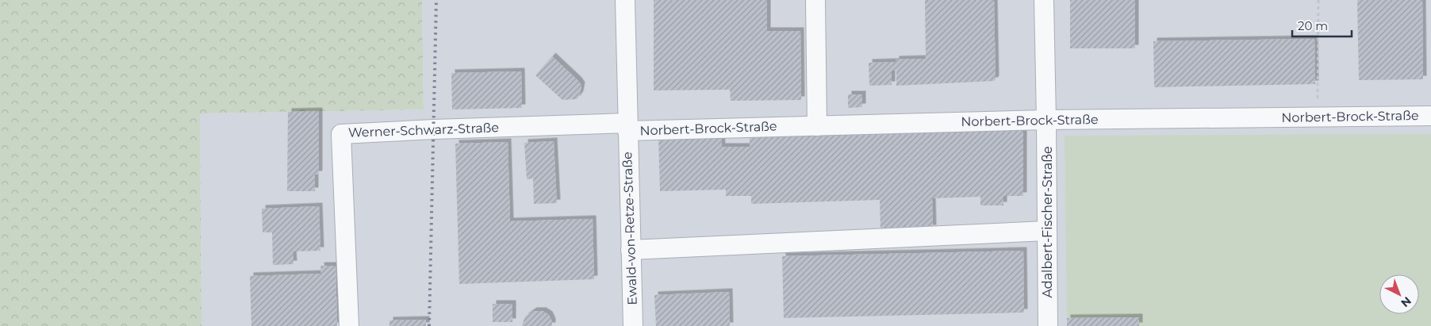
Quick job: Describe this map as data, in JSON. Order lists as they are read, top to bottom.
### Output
{
  "streets": {
    "lane": [
      "Norbert-Brock-Straße",
      "Werner-Schwarz-Straße",
      "Adalbert-Fischer-Straße",
      "Ewald-von-Retze-Straße"
    ]
  },
  "crossings": [
    ["Norbert-Brock-Straße", "Werner-Schwarz-Straße"],
    ["Norbert-Brock-Straße", "Adalbert-Fischer-Straße"],
    ["Norbert-Brock-Straße", "Ewald-von-Retze-Straße"],
    ["Werner-Schwarz-Straße", "Ewald-von-Retze-Straße"]
  ],
  "scale_bar": "20 m",
  "north": "bottom right"
}
